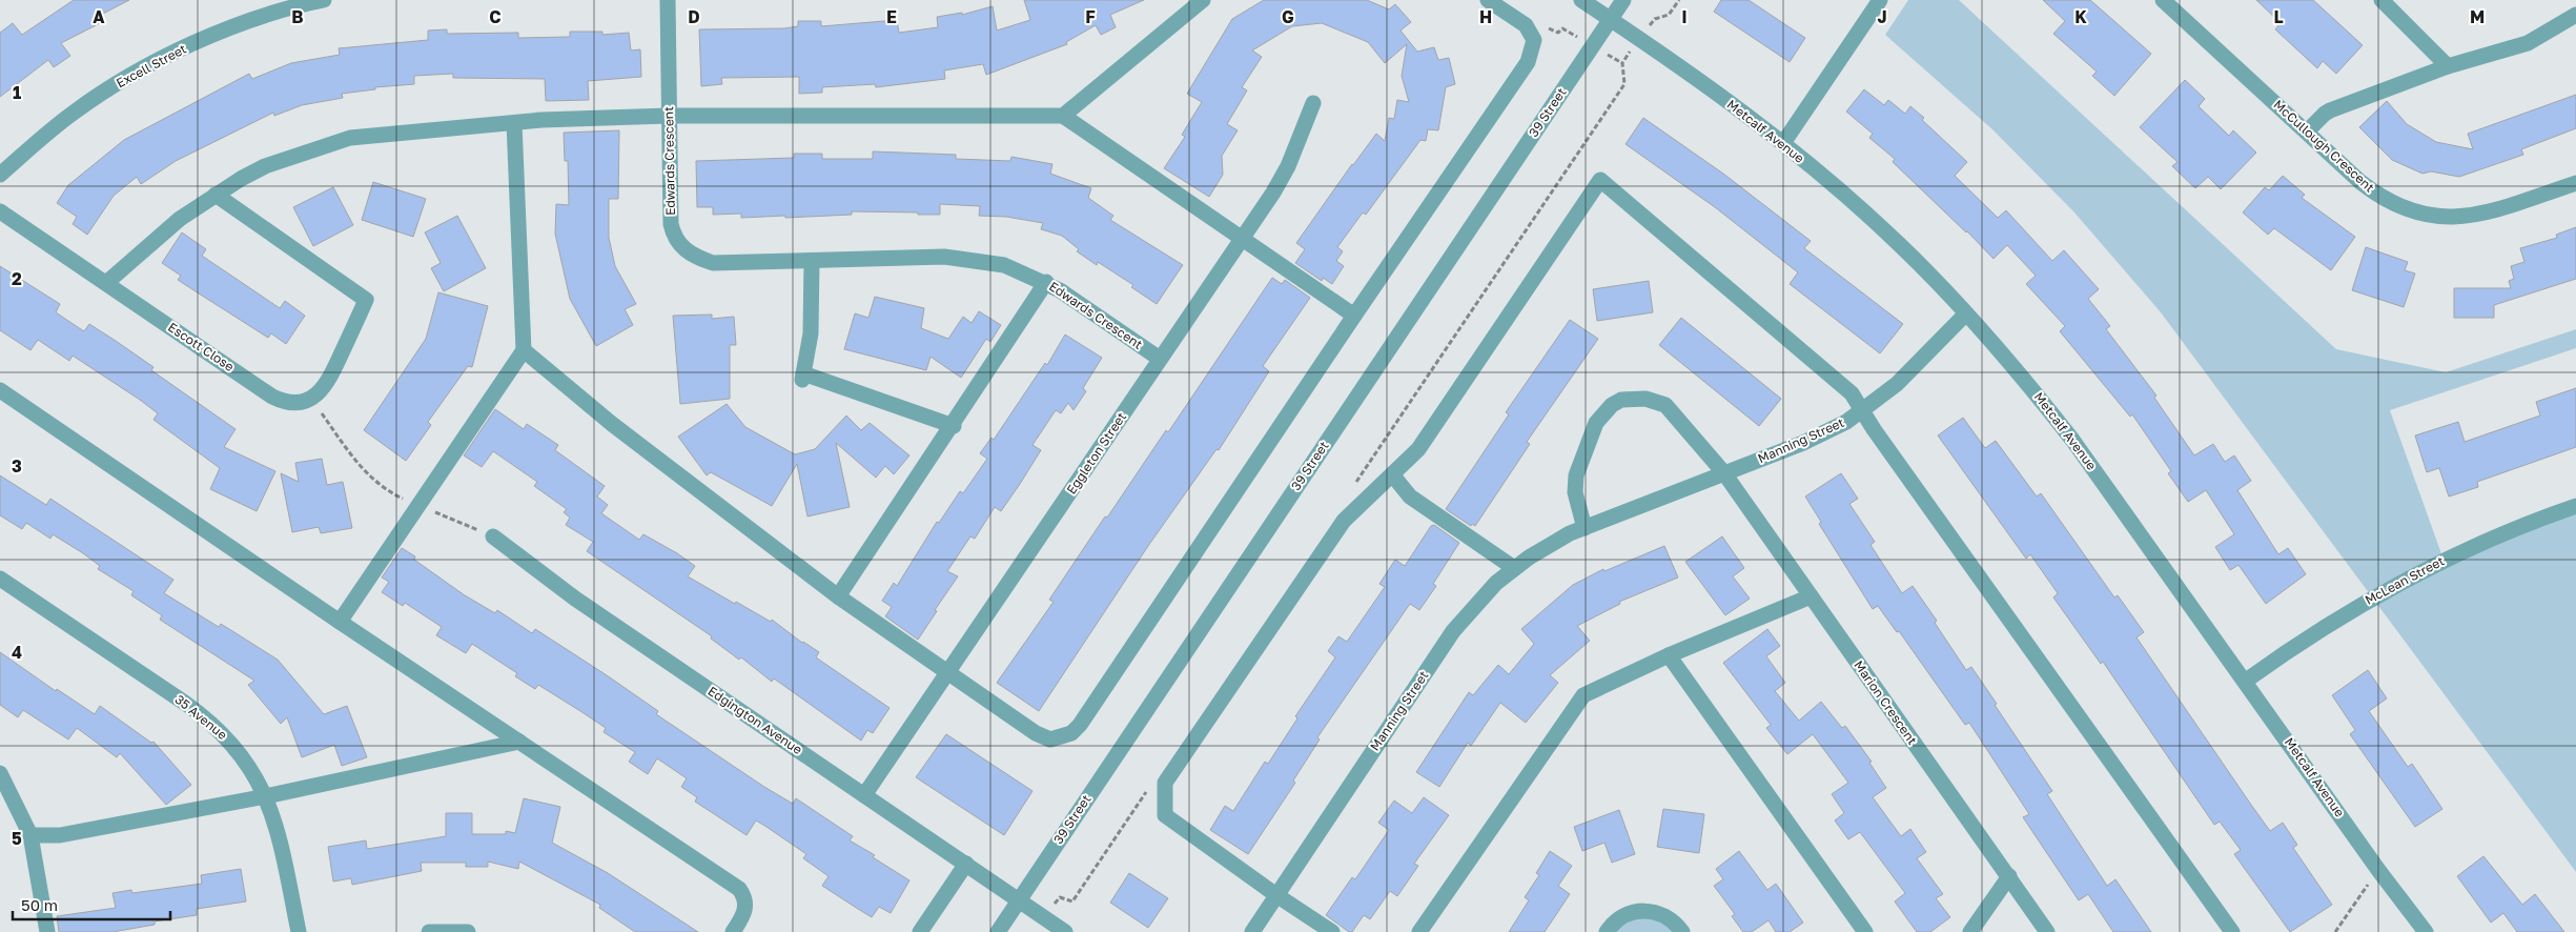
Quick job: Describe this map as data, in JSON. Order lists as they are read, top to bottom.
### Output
{
  "streets": {
    "street": [
      "Excell Street",
      "39 Street",
      "Metcalf Avenue",
      "McCullough Crescent",
      "Edwards Crescent",
      "Escott Close",
      "Manning Street",
      "Eggleton Street",
      "McLean Street",
      "Marion Crescent",
      "35 Avenue",
      "Edgington Avenue"
    ]
  },
  "crossings": [
    ["39 Street", "Metcalf Avenue"],
    ["39 Street", "Edgington Avenue"],
    ["Metcalf Avenue", "Manning Street"],
    ["Metcalf Avenue", "McLean Street"],
    ["Edwards Crescent", "Eggleton Street"],
    ["Manning Street", "Marion Crescent"],
    ["Eggleton Street", "Edgington Avenue"]
  ],
  "scale_bar": "50 m",
  "grid": {
    "columns": [
      "A",
      "B",
      "C",
      "D",
      "E",
      "F",
      "G",
      "H",
      "I",
      "J",
      "K",
      "L",
      "M"
    ],
    "rows": [
      "1",
      "2",
      "3",
      "4",
      "5"
    ]
  }
}
